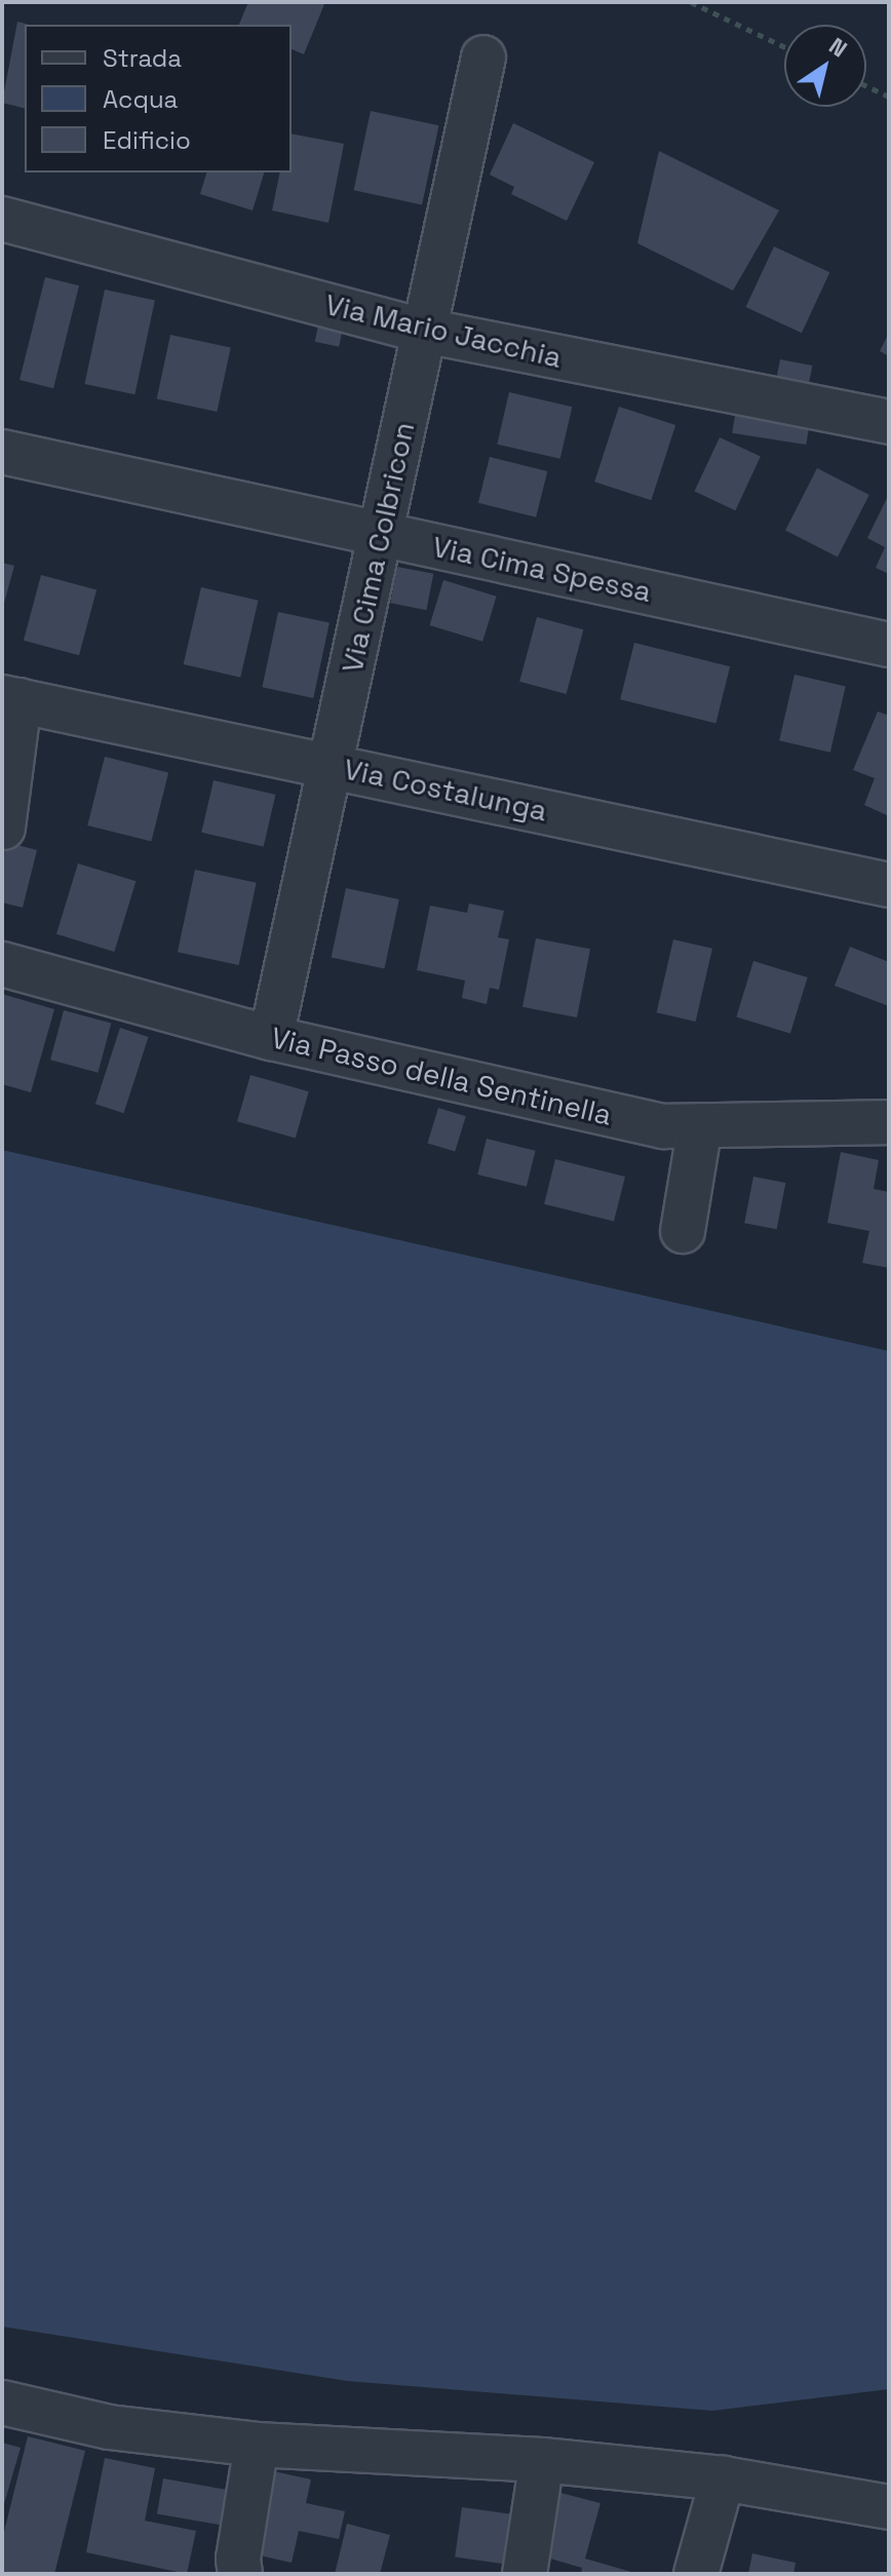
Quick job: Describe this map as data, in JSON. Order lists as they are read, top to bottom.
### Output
{
  "streets": {
    "street": [
      "Via Mario Jacchia",
      "Via Cima Colbricon",
      "Via Cima Spessa",
      "Via Costalunga",
      "Via Passo della Sentinella"
    ]
  },
  "crossings": [
    ["Via Mario Jacchia", "Via Cima Colbricon"],
    ["Via Cima Colbricon", "Via Cima Spessa"],
    ["Via Cima Colbricon", "Via Costalunga"],
    ["Via Cima Colbricon", "Via Passo della Sentinella"]
  ],
  "legend": ["Strada", "Acqua", "Edificio"],
  "north": "top right"
}
